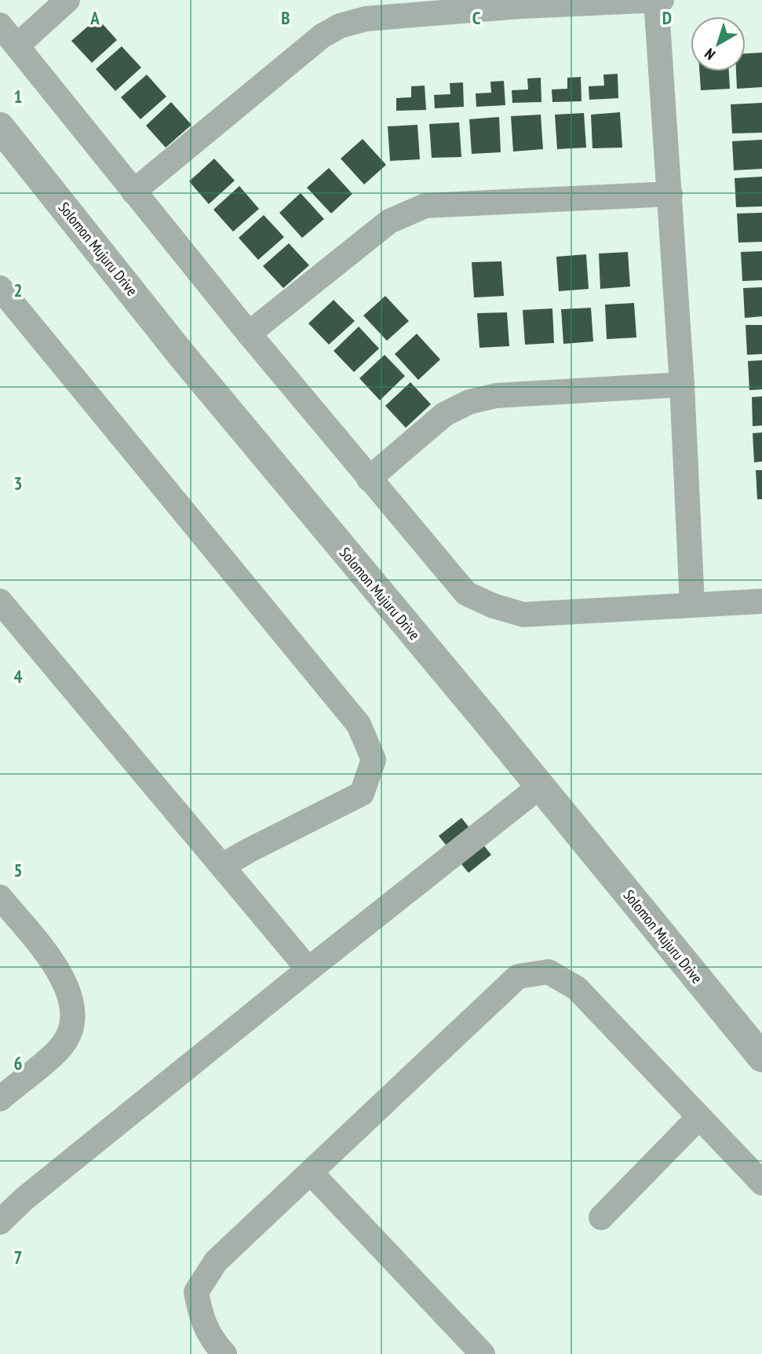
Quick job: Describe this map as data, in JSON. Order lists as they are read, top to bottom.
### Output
{
  "streets": {
    "street": ["Solomon Mujuru Drive"]
  },
  "north": "bottom left",
  "grid": {
    "columns": [
      "A",
      "B",
      "C",
      "D"
    ],
    "rows": [
      "1",
      "2",
      "3",
      "4",
      "5",
      "6",
      "7"
    ]
  }
}
